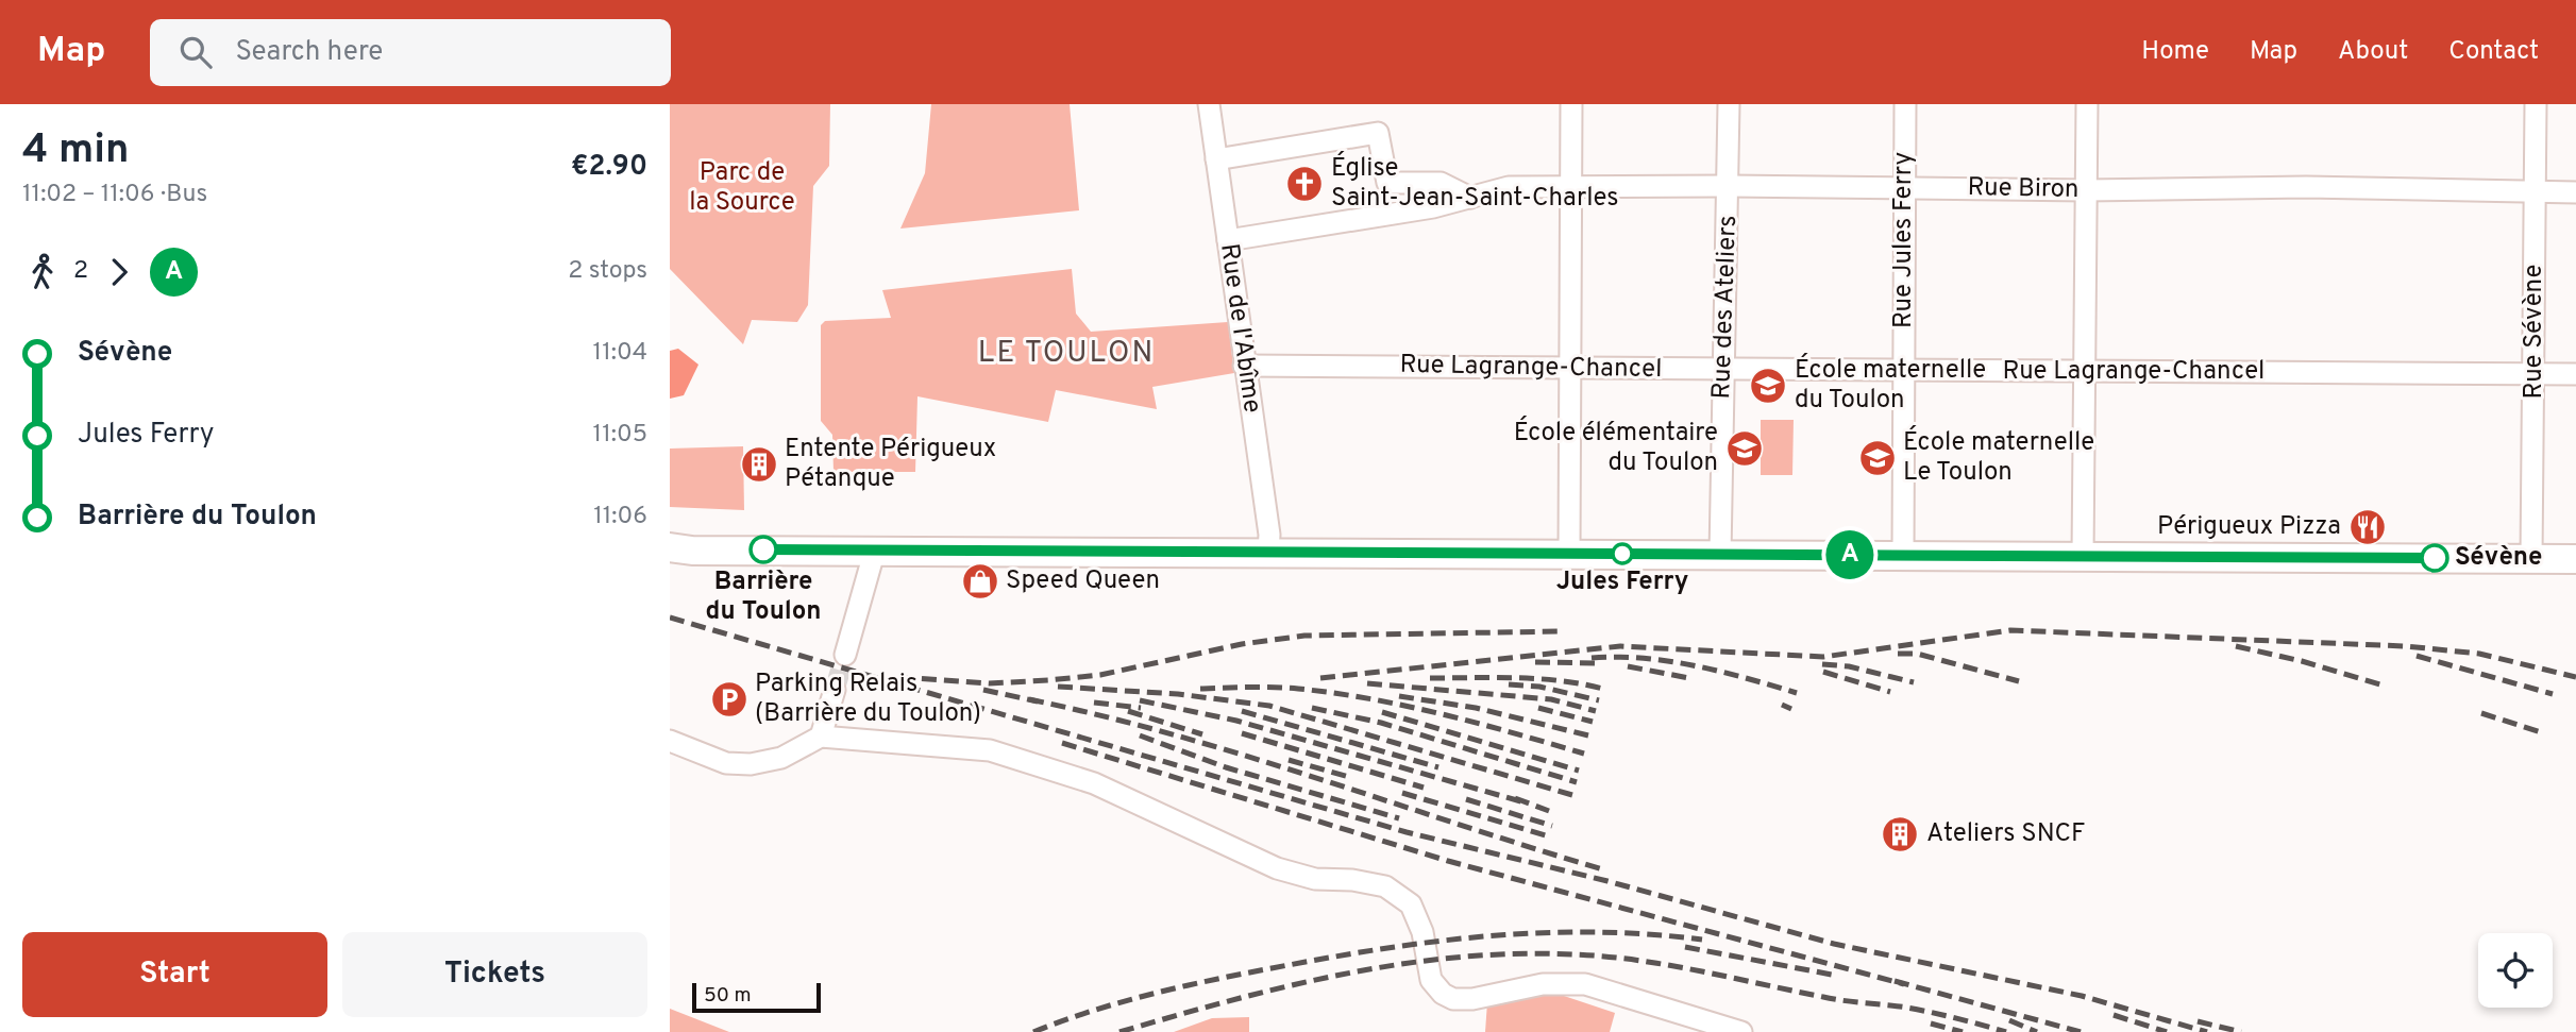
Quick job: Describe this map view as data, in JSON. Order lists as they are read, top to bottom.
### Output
{
  "streets": {
    "street": [
      "Rue Biron",
      "Rue Jules Ferry",
      "Rue des Ateliers",
      "Rue de l'Abîme",
      "Rue Sévène",
      "Rue Lagrange-Chancel"
    ]
  },
  "crossings": [
    ["Rue Biron", "Rue Jules Ferry"],
    ["Rue Biron", "Rue des Ateliers"],
    ["Rue Biron", "Rue de l'Abîme"],
    ["Rue Biron", "Rue Sévène"],
    ["Rue Jules Ferry", "Rue Lagrange-Chancel"],
    ["Rue des Ateliers", "Rue Lagrange-Chancel"],
    ["Rue de l'Abîme", "Rue Lagrange-Chancel"],
    ["Rue Sévène", "Rue Lagrange-Chancel"]
  ],
  "districts": ["LE TOULON"],
  "parks": ["Parc de la Source"],
  "places": {
    "church": ["Église Saint-Jean-Saint-Charles"],
    "school or university": ["École maternelle du Toulon", "École élémentaire du Toulon", "École maternelle Le Toulon"],
    "building": ["Entente Périgueux Pétanque", "Ateliers SNCF"],
    "restaurant": ["Périgueux Pizza"],
    "other": ["Barrière du Toulon", "Jules Ferry", "Sévène"],
    "shop": ["Speed Queen"],
    "parking": ["Parking Relais (Barrière du Toulon)"]
  },
  "lines": ["bus line A"],
  "scale_bar": "50 m",
  "page": {
    "header": "Map",
    "search": "Search here",
    "nav": [
      "Home",
      "Map",
      "About",
      "Contact"
    ],
    "heading": ["4 min", "11:02 – 11:06 · Bus", "€2.90"],
    "on_map": "A",
    "legs": ["2", "A", "2 stops"],
    "list": [
      {
        "name": "Sévène",
        "value": "11:04"
      },
      {
        "name": "Jules Ferry",
        "value": "11:05"
      },
      {
        "name": "Barrière du Toulon",
        "value": "11:06"
      }
    ],
    "buttons": ["Start", "Tickets"],
    "scale": "50 m"
  }
}
